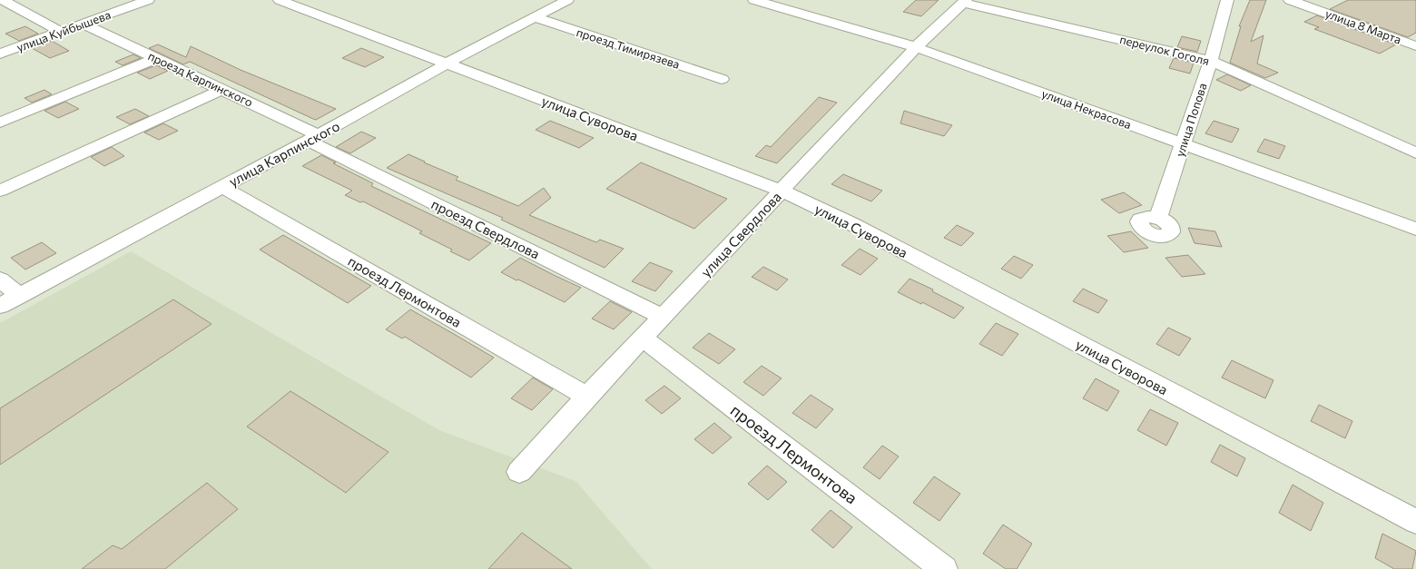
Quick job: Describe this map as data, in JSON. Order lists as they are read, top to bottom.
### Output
{
  "streets": {
    "street": [
      "улица 8 Марта",
      "улица Куйбышева",
      "проезд Тимирязева",
      "переулок Гоголя",
      "проезд Карпинского",
      "улица Некрасова",
      "улица Суворова",
      "улица Попова",
      "улица Карпинского",
      "проезд Свердлова",
      "улица Свердлова",
      "проезд Лермонтова"
    ]
  },
  "crossings": [
    ["улица Куйбышева", "проезд Карпинского"],
    ["проезд Тимирязева", "улица Карпинского"],
    ["переулок Гоголя", "улица Попова"],
    ["переулок Гоголя", "улица Свердлова"],
    ["проезд Карпинского", "улица Карпинского"],
    ["проезд Карпинского", "проезд Свердлова"],
    ["улица Некрасова", "улица Попова"],
    ["улица Некрасова", "улица Свердлова"],
    ["улица Суворова", "улица Карпинского"],
    ["улица Суворова", "улица Свердлова"],
    ["улица Карпинского", "проезд Свердлова"],
    ["улица Карпинского", "проезд Лермонтова"],
    ["проезд Свердлова", "улица Свердлова"],
    ["улица Свердлова", "проезд Лермонтова"]
  ]
}
